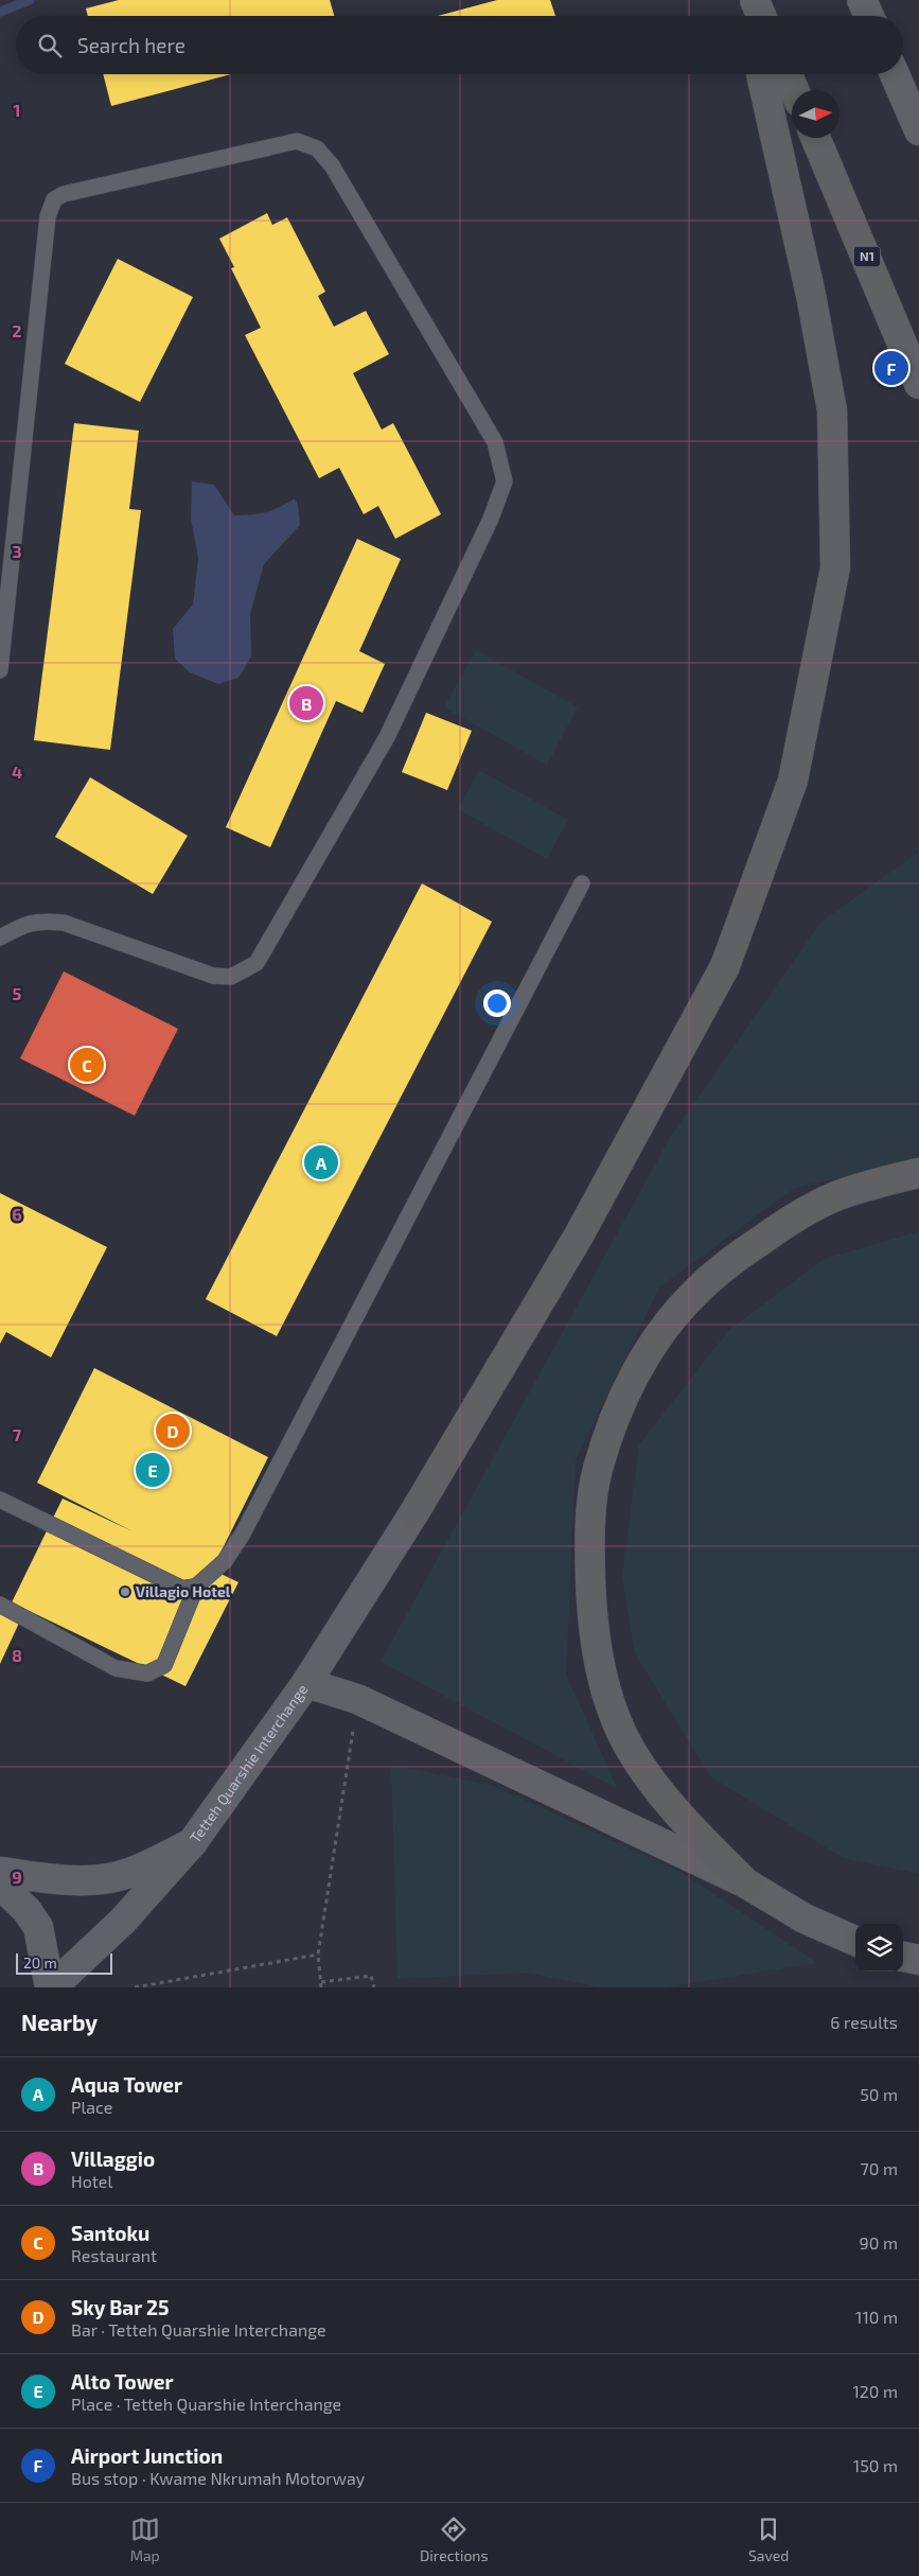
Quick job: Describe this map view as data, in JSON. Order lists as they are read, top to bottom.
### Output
{
  "streets": {
    "highway": ["N1"],
    "street": ["Tetteh Quarshie Interchange"]
  },
  "places": ["Villagio Hotel"],
  "scale_bar": "20 m",
  "north": "right",
  "page": {
    "search": "Search here",
    "pins": [
      "F",
      "B",
      "C",
      "A",
      "D",
      "E"
    ],
    "scale": "20 m",
    "heading": ["Nearby", "6 results"],
    "list": [
      {
        "mark": "A",
        "name": "Aqua Tower",
        "note": "Place",
        "value": "50 m"
      },
      {
        "mark": "B",
        "name": "Villaggio",
        "note": "Hotel",
        "value": "70 m"
      },
      {
        "mark": "C",
        "name": "Santoku",
        "note": "Restaurant",
        "value": "90 m"
      },
      {
        "mark": "D",
        "name": "Sky Bar 25",
        "note": "Bar · Tetteh Quarshie Interchange",
        "value": "110 m"
      },
      {
        "mark": "E",
        "name": "Alto Tower",
        "note": "Place · Tetteh Quarshie Interchange",
        "value": "120 m"
      },
      {
        "mark": "F",
        "name": "Airport Junction",
        "note": "Bus stop · Kwame Nkrumah Motorway",
        "value": "150 m"
      }
    ],
    "nav": ["Map", "Directions", "Saved"]
  },
  "grid": {
    "rows": [
      "1",
      "2",
      "3",
      "4",
      "5",
      "6",
      "7",
      "8",
      "9"
    ]
  }
}
